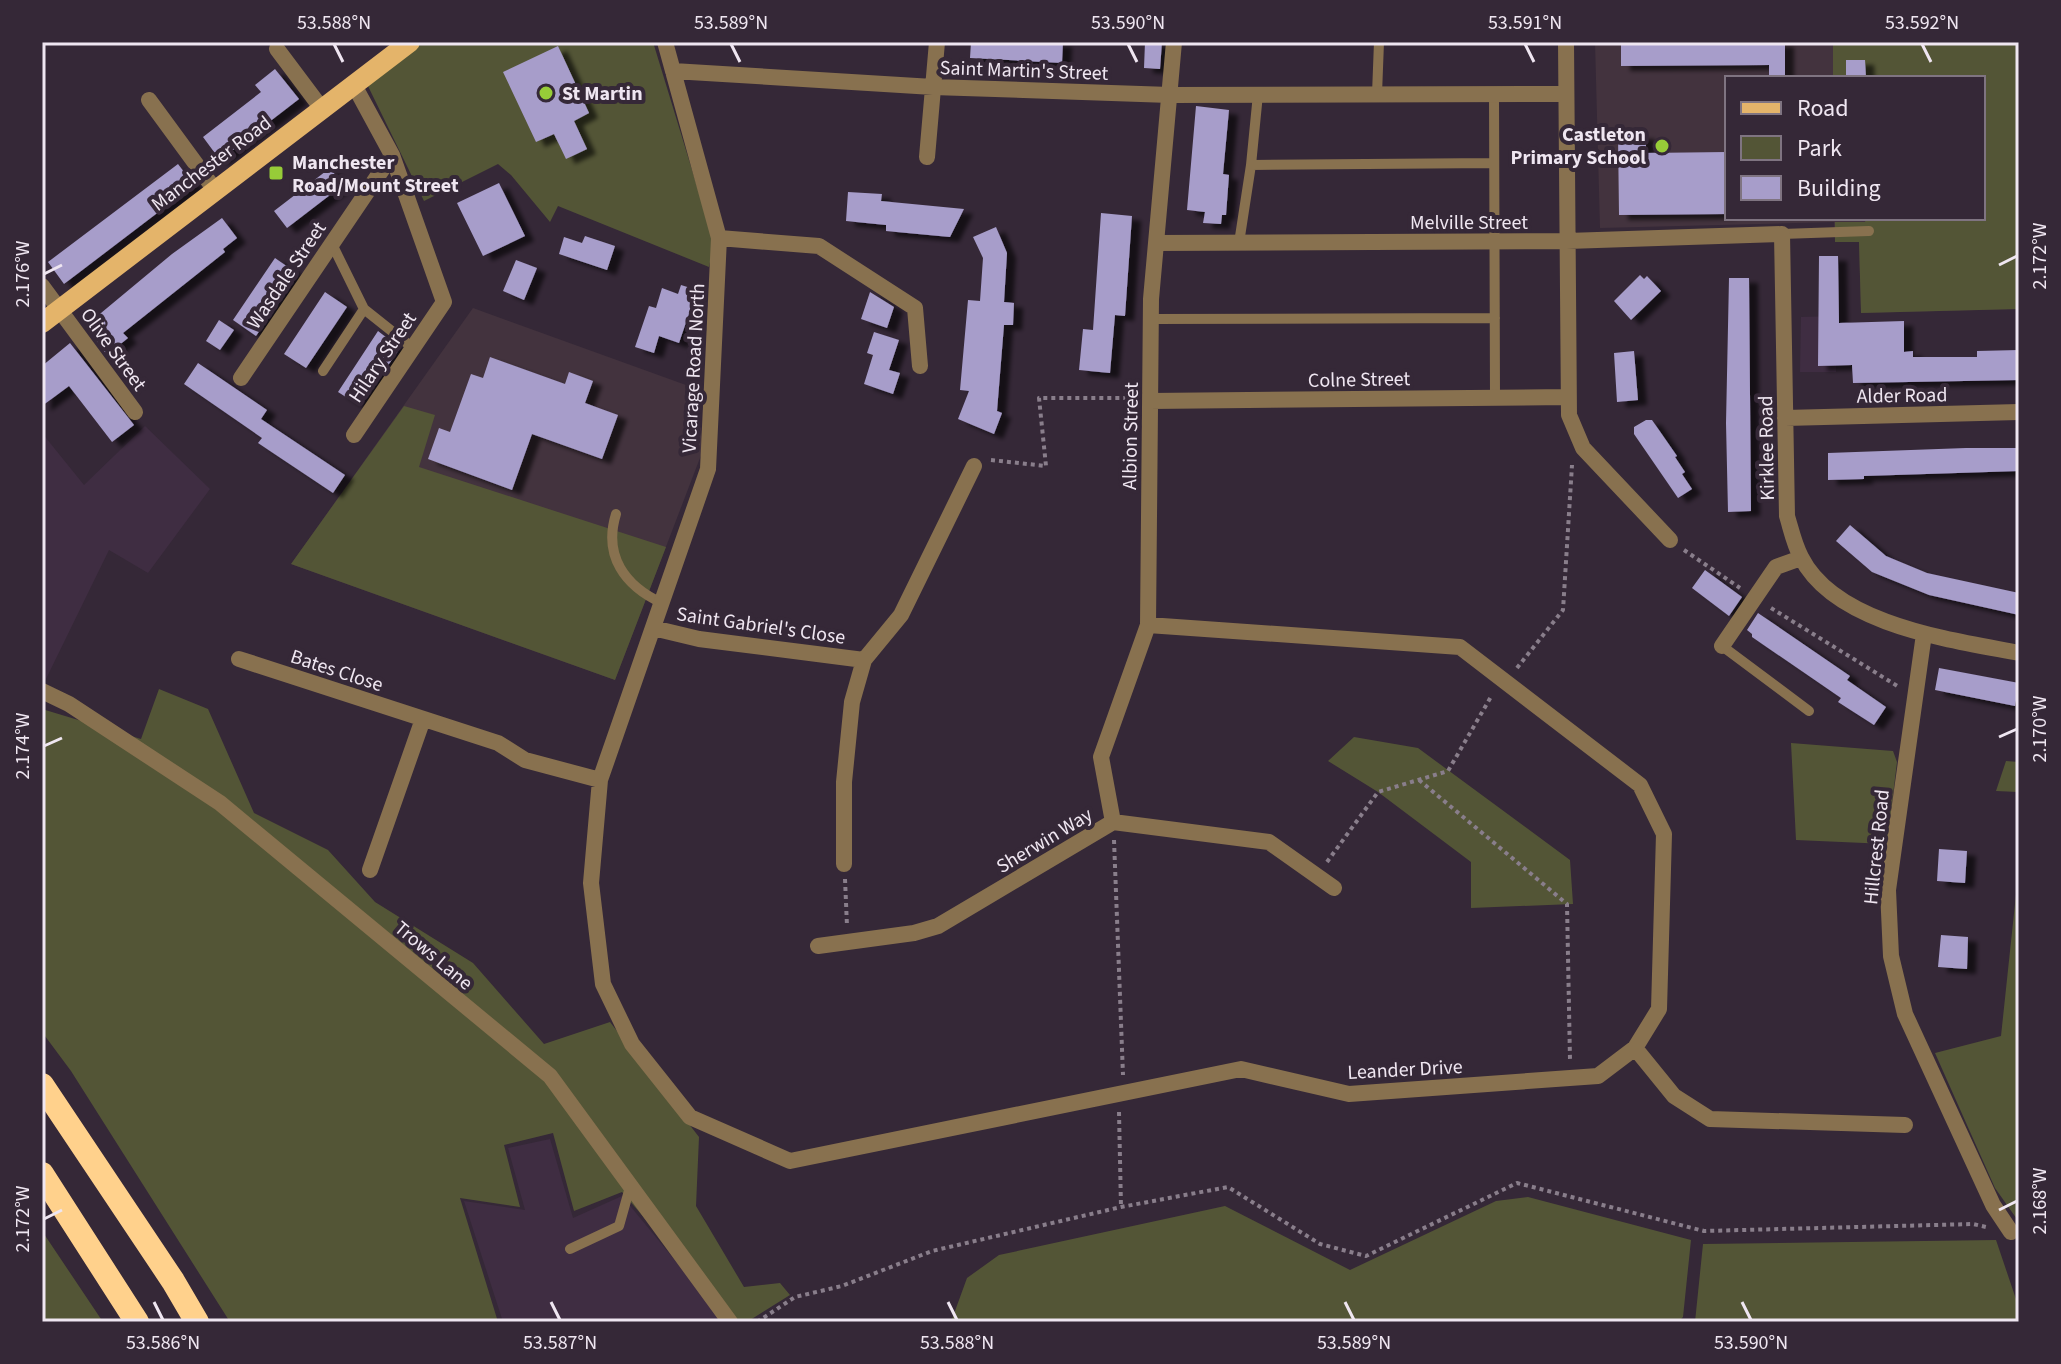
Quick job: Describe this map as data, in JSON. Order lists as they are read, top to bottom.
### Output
{
  "streets": {
    "main road": ["Manchester Road"],
    "street": [
      "Saint Martin's Street",
      "Melville Street",
      "Wasdale Street",
      "Olive Street",
      "Hilary Street",
      "Vicarage Road North",
      "Colne Street",
      "Alder Road",
      "Albion Street",
      "Kirklee Road",
      "Saint Gabriel's Close",
      "Bates Close",
      "Sherwin Way",
      "Hillcrest Road",
      "Trows Lane",
      "Leander Drive"
    ]
  },
  "crossings": [
    ["Saint Martin's Street", "Vicarage Road North"],
    ["Saint Martin's Street", "Albion Street"],
    ["Manchester Road", "Olive Street"],
    ["Melville Street", "Albion Street"],
    ["Melville Street", "Kirklee Road"],
    ["Wasdale Street", "Hilary Street"],
    ["Vicarage Road North", "Saint Gabriel's Close"],
    ["Vicarage Road North", "Bates Close"],
    ["Vicarage Road North", "Leander Drive"],
    ["Colne Street", "Albion Street"],
    ["Alder Road", "Kirklee Road"],
    ["Albion Street", "Sherwin Way"],
    ["Albion Street", "Leander Drive"],
    ["Kirklee Road", "Hillcrest Road"],
    ["Bates Close", "Leander Drive"]
  ],
  "places": {
    "other": ["St Martin", "Castleton Primary School"],
    "transit": ["Manchester Road/Mount Street"]
  },
  "legend": ["Road", "Park", "Building"],
  "coordinates": [
    "53.588°N",
    "53.589°N",
    "53.590°N",
    "53.591°N",
    "53.592°N",
    "2.172°W",
    "2.176°W",
    "2.170°W",
    "2.174°W",
    "2.168°W",
    "53.586°N",
    "53.587°N"
  ]
}
